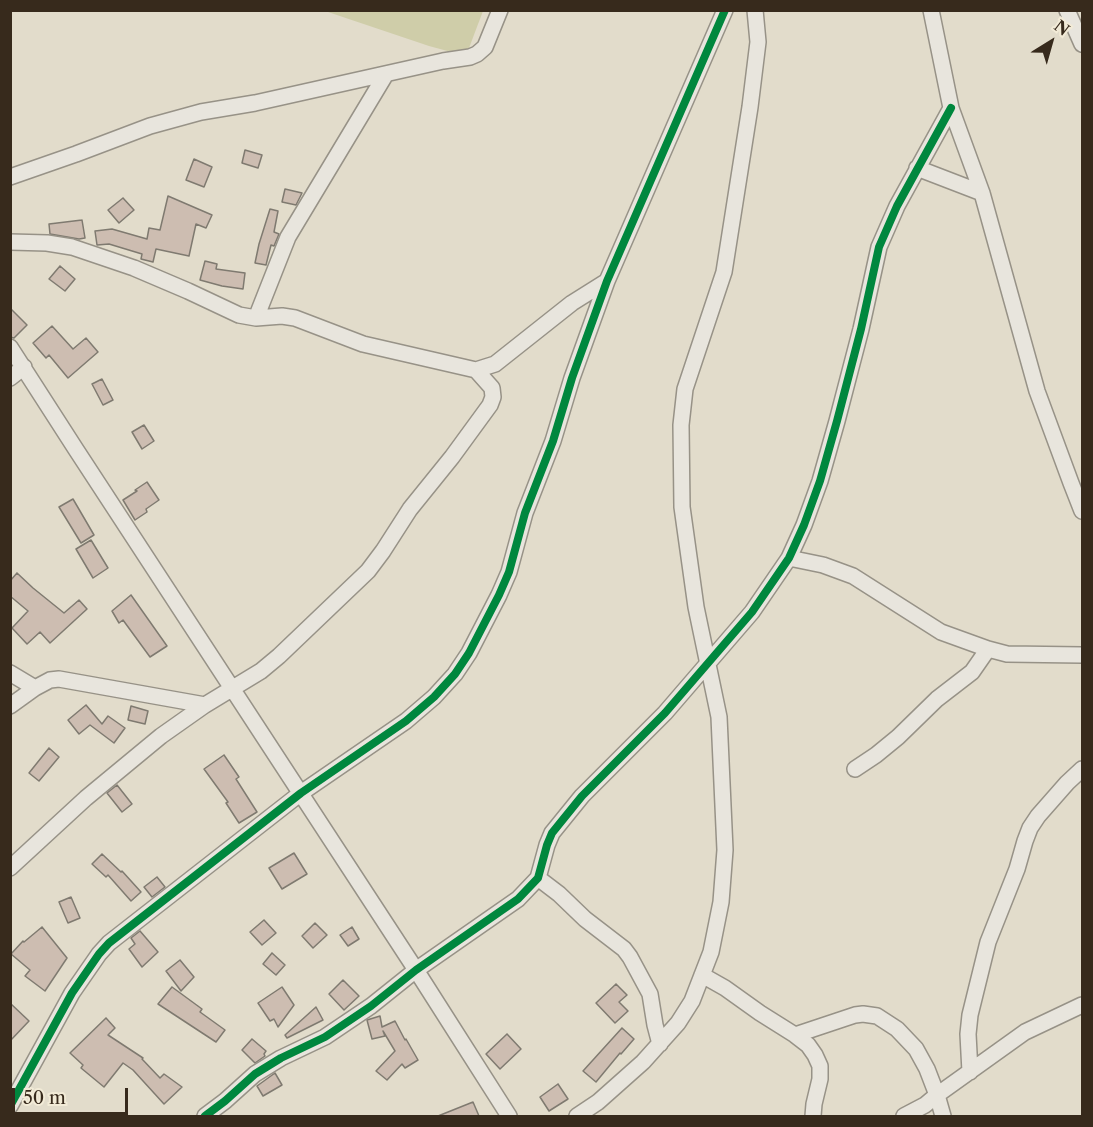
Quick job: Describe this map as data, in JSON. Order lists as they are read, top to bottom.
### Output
{
  "scale_bar": "50 m",
  "north": "top right"
}
